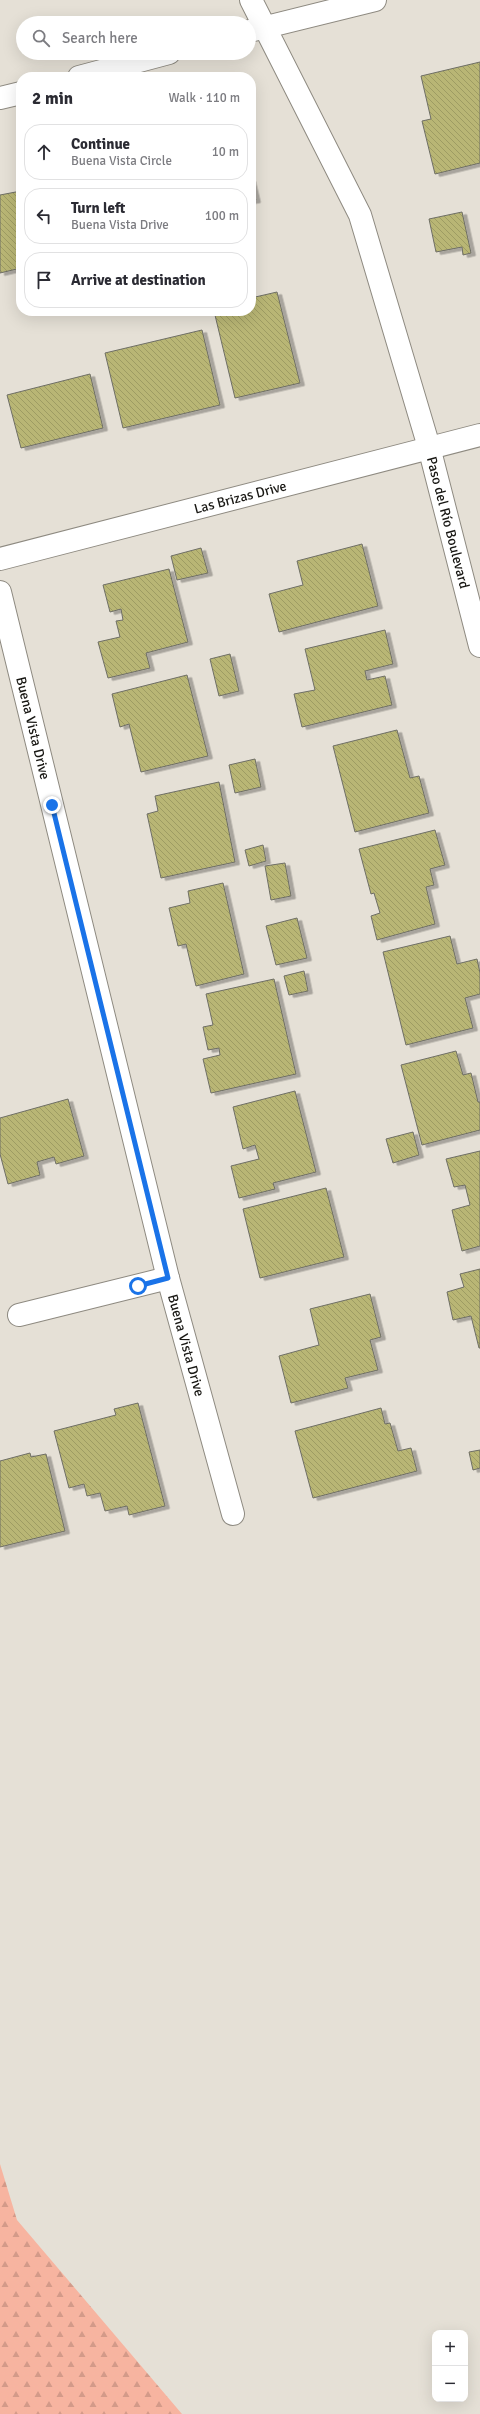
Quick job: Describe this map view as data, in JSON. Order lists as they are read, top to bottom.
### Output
{
  "streets": {
    "street": ["Las Brizas Drive", "Paso del Río Boulevard", "Buena Vista Drive"]
  },
  "crossings": [
    ["Las Brizas Drive", "Paso del Río Boulevard"]
  ],
  "page": {
    "search": "Search here",
    "heading": ["2 min", "Walk · 110 m"],
    "list": [
      ["Continue", "Buena Vista Circle", "10 m"],
      ["Turn left", "Buena Vista Drive", "100 m"],
      "Arrive at destination"
    ],
    "map_buttons": ["+", "−"]
  }
}
